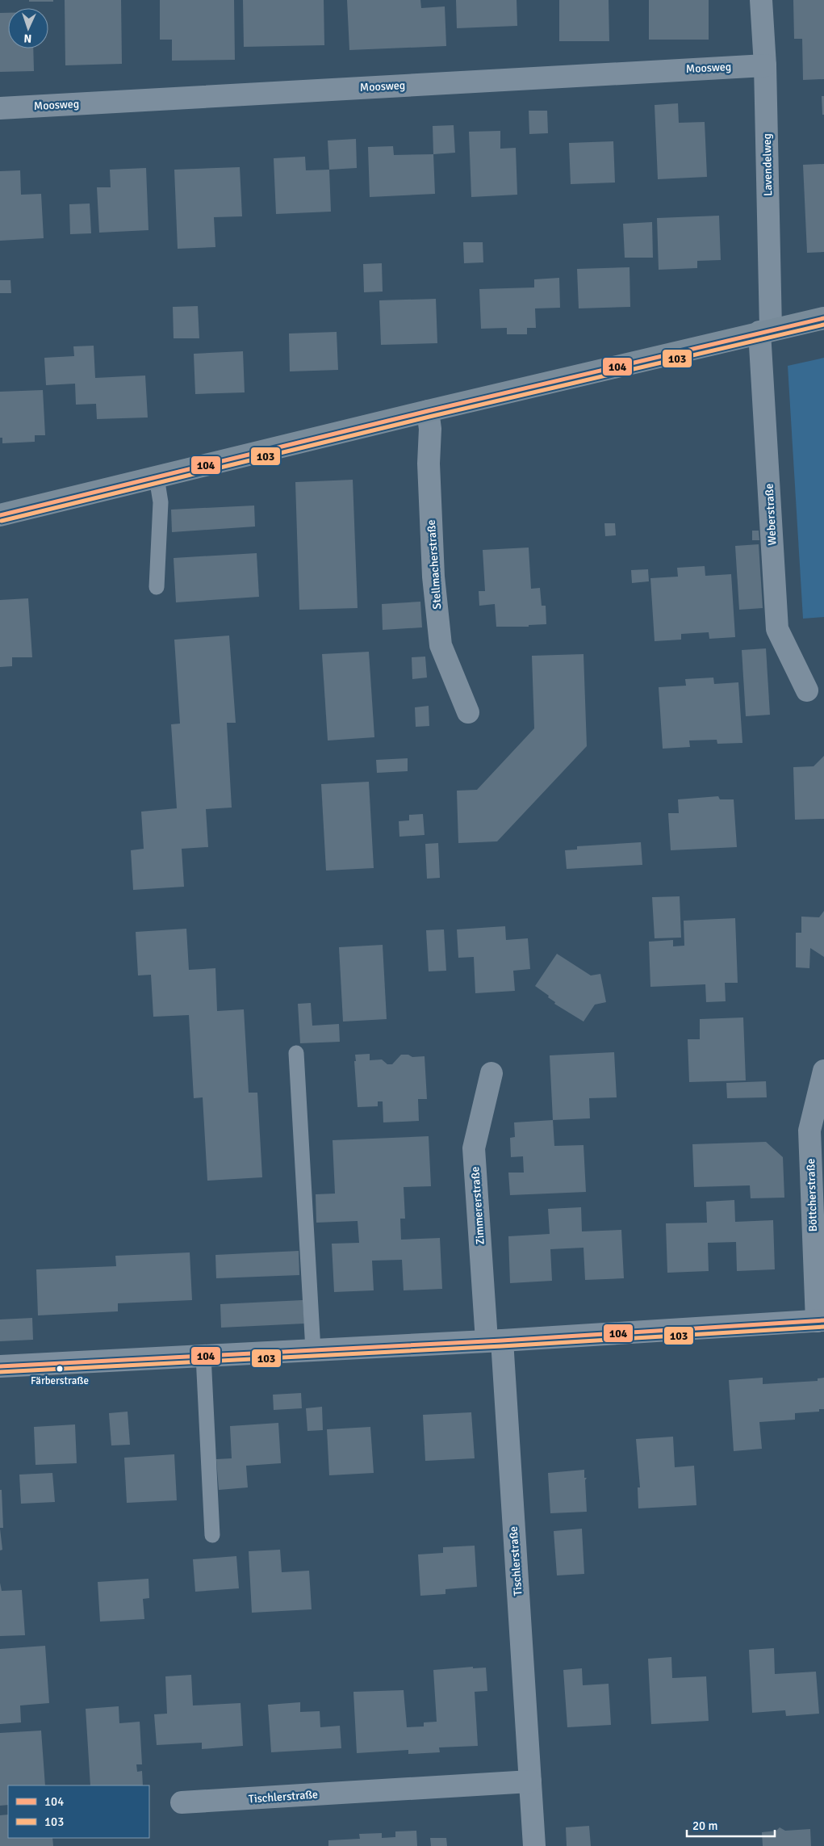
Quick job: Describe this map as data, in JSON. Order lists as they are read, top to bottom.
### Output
{
  "streets": {
    "street": [
      "Moosweg",
      "Lavendelweg",
      "Weberstraße",
      "Stellmacherstraße",
      "Böttcherstraße",
      "Zimmererstraße",
      "Tischlerstraße"
    ]
  },
  "crossings": [
    ["Moosweg", "Lavendelweg"],
    ["Lavendelweg", "Weberstraße"],
    ["Zimmererstraße", "Tischlerstraße"]
  ],
  "places": ["Färberstraße"],
  "lines": ["transit line 104", "transit line 103"],
  "legend": ["104", "103"],
  "scale_bar": "20 m",
  "north": "bottom"
}
